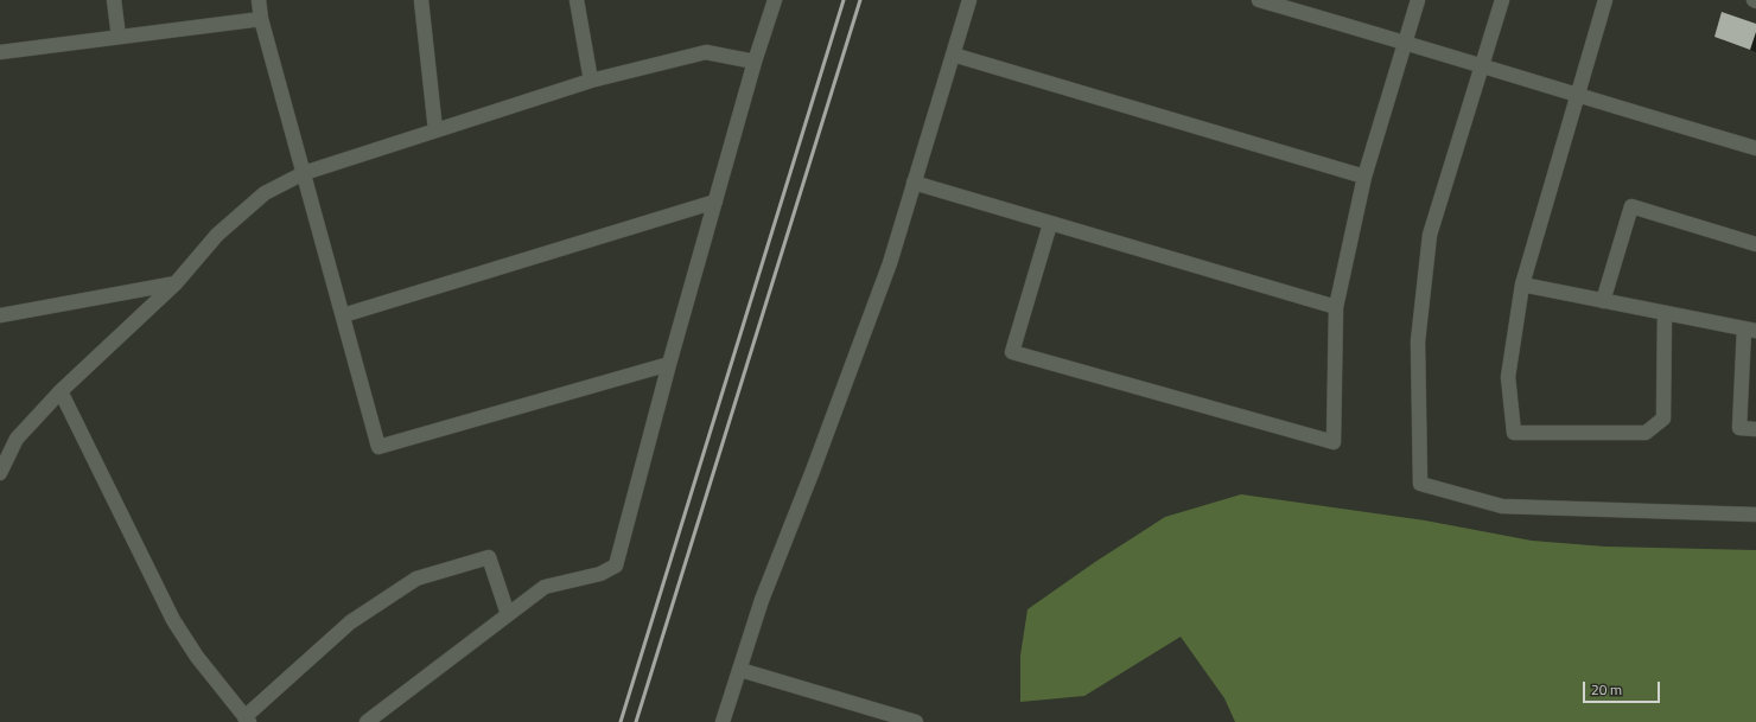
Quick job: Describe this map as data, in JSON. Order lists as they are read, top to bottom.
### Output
{
  "scale_bar": "20 m"
}
